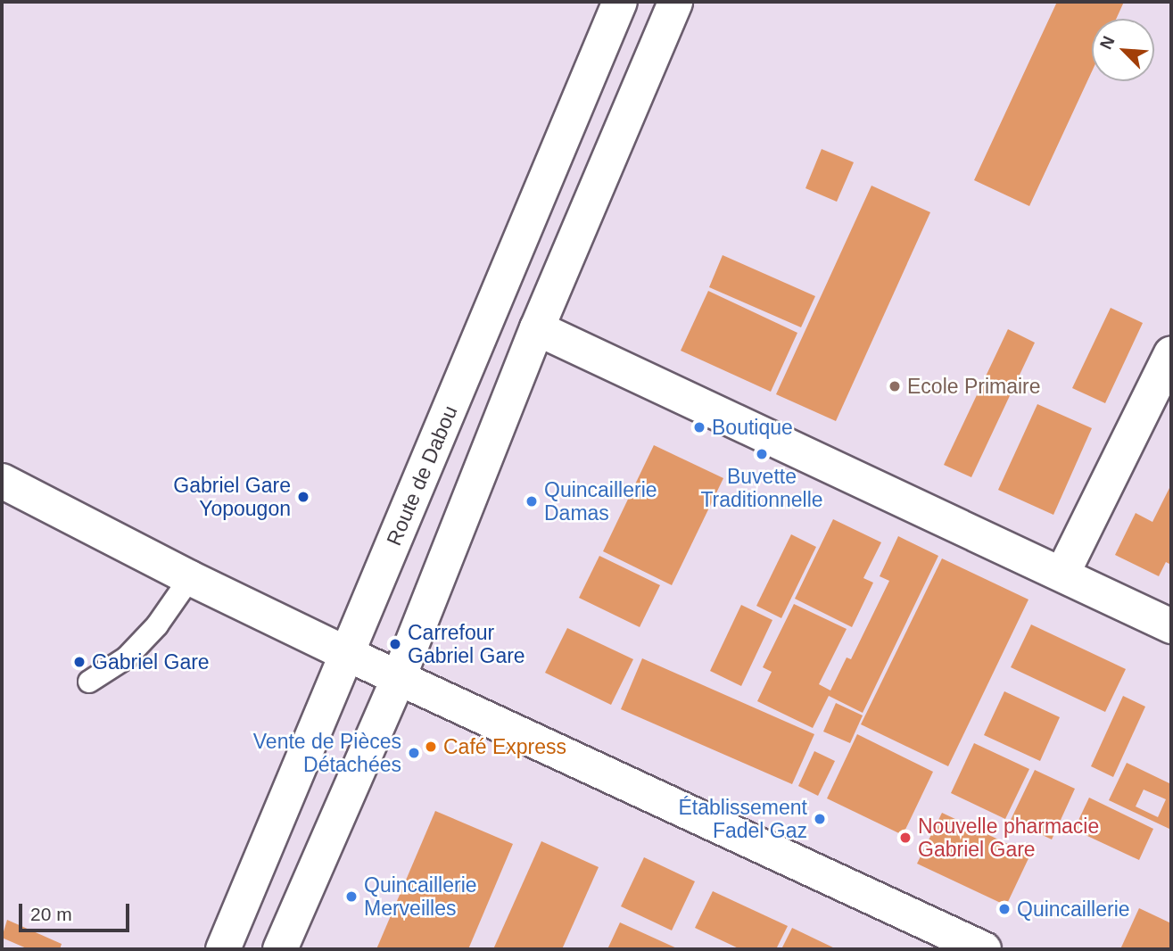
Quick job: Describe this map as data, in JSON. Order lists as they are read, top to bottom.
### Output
{
  "streets": {
    "street": ["Route de Dabou"]
  },
  "places": [
    "Ecole Primaire",
    "Boutique",
    "Buvette Traditionnelle",
    "Gabriel Gare Yopougon",
    "Quincaillerie Damas",
    "Carrefour Gabriel Gare",
    "Gabriel Gare",
    "Café Express",
    "Vente de Pièces Détachées",
    "Établissement Fadel Gaz",
    "Nouvelle pharmacie Gabriel Gare",
    "Quincaillerie Merveilles",
    "Quincaillerie"
  ],
  "scale_bar": "20 m",
  "north": "top left"
}
